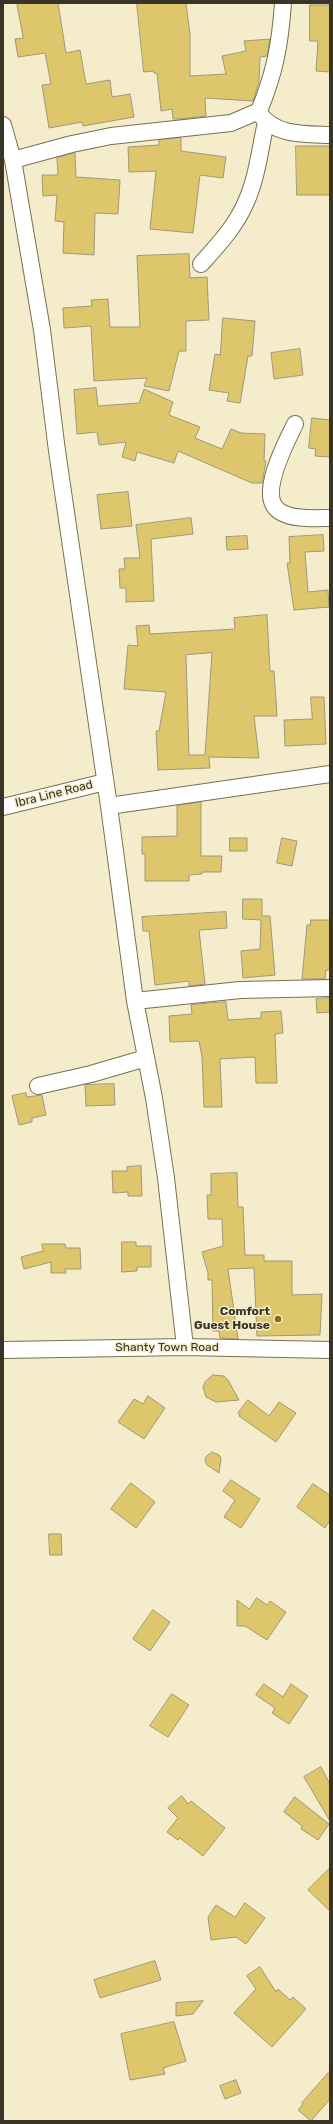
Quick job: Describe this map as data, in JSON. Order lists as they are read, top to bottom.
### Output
{
  "streets": {
    "street": ["Ibra Line Road", "Shanty Town Road"]
  },
  "places": ["Comfort Guest House"]
}
